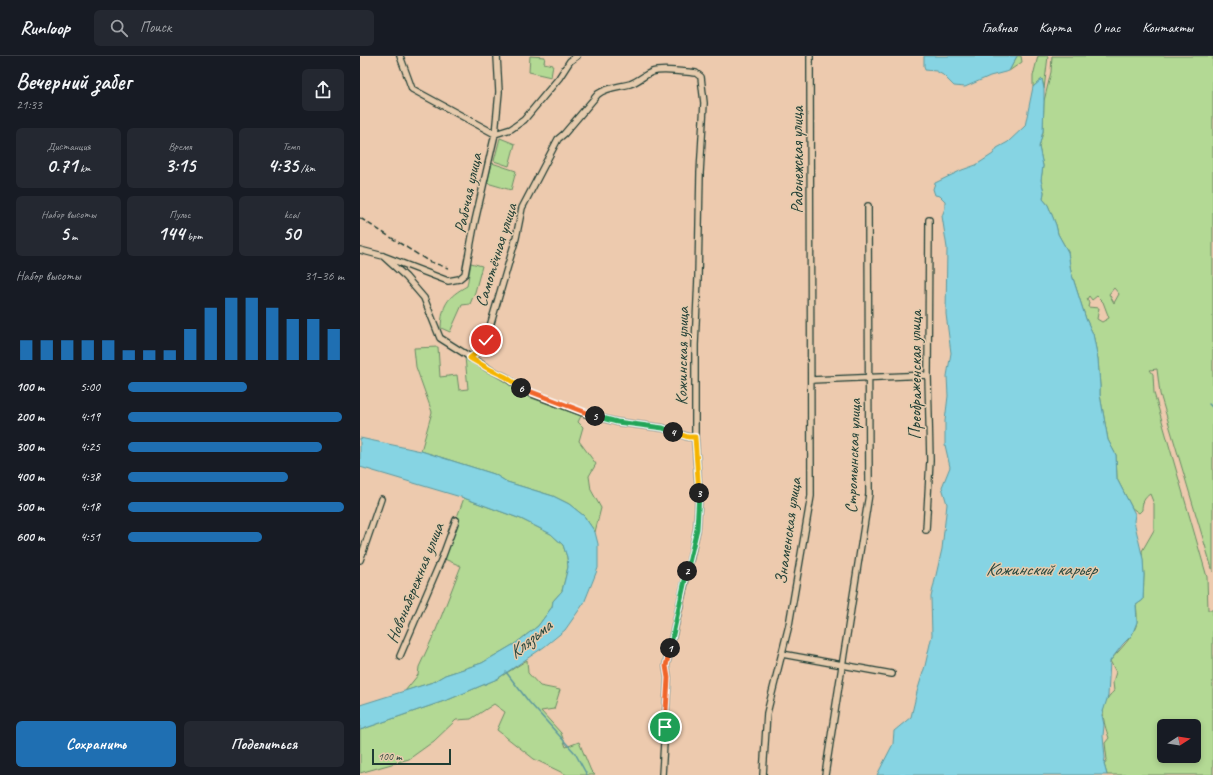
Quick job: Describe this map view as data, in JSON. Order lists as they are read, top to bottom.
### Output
{
  "streets": {
    "street": [
      "Радонежская улица",
      "Рабочая улица",
      "Самотёчная улица",
      "Кожинская улица",
      "Преображенская улица",
      "Стромынская улица",
      "Знаменская улица",
      "Новонабережная улица"
    ]
  },
  "crossings": [
    ["Радонежская улица", "Знаменская улица"],
    ["Самотёчная улица", "Кожинская улица"]
  ],
  "water": ["Кожинский карьер", "Клязьма"],
  "scale_bar": "100 m",
  "north": "right",
  "page": {
    "header": "Runloop",
    "search": "Поиск",
    "nav": [
      "Главная",
      "Карта",
      "О нас",
      "Контакты"
    ],
    "heading": ["Вечерний забег", "21:33"],
    "stats": [
      ["Дистанция", "0.71 km"],
      ["Время", "3:15"],
      ["Темп", "4:35 /km"],
      ["Набор высоты", "5 m"],
      ["Пульс", "144 bpm"],
      ["kcal", "50"]
    ],
    "chart": ["Набор высоты", "31–36 m"],
    "list": [
      {
        "name": "100 m",
        "note": "5:00"
      },
      {
        "name": "200 m",
        "note": "4:19"
      },
      {
        "name": "300 m",
        "note": "4:25"
      },
      {
        "name": "400 m",
        "note": "4:38"
      },
      {
        "name": "500 m",
        "note": "4:18"
      },
      {
        "name": "600 m",
        "note": "4:51"
      }
    ],
    "pins": [
      "6",
      "5",
      "4",
      "3",
      "2",
      "1"
    ],
    "buttons": ["Сохранить", "Поделиться"],
    "scale": "100 m"
  }
}
